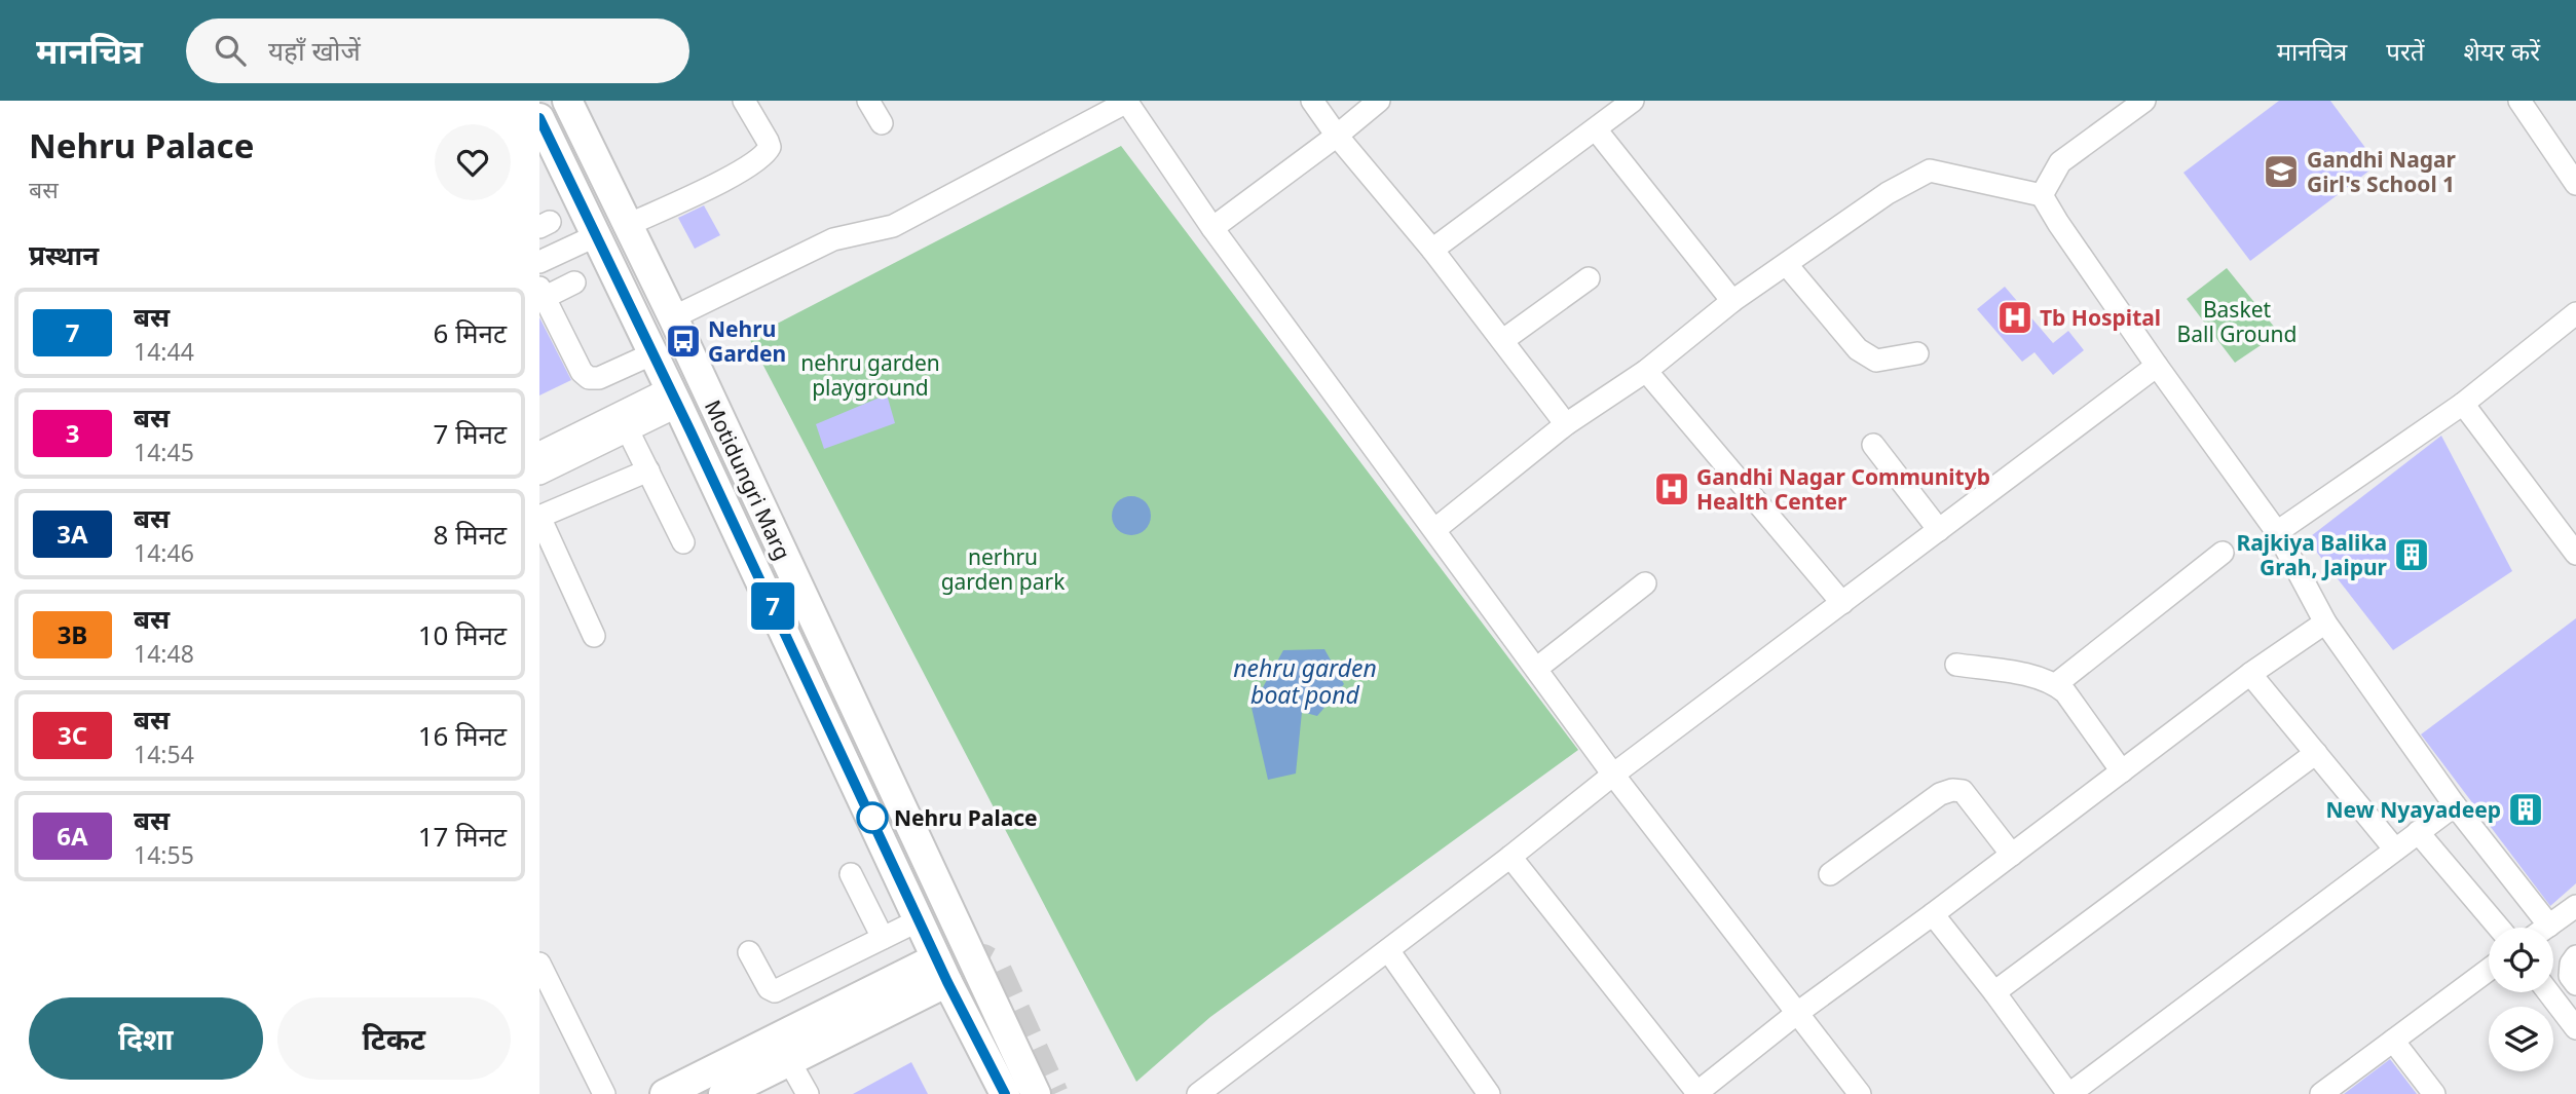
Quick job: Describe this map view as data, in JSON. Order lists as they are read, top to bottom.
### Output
{
  "streets": {
    "main road": ["Motidungri Marg"]
  },
  "water": ["nehru garden boat pond"],
  "parks": ["Basket Ball Ground", "nehru garden playground", "nerhru garden park"],
  "places": {
    "school or university": ["Gandhi Nagar Girl's School 1"],
    "hospital": ["Tb Hospital", "Gandhi Nagar Communityb Health Center"],
    "bus stop": ["Nehru Garden"],
    "building": ["Rajkiya Balika Grah, Jaipur", "New Nyayadeep"],
    "other": ["Nehru Palace"]
  },
  "lines": ["bus line 7"],
  "page": {
    "header": "मानचित्र",
    "search": "यहाँ खोजें",
    "nav": ["मानचित्र", "परतें", "शेयर करें"],
    "heading": [
      ["Nehru Palace", "बस"],
      "प्रस्थान"
    ],
    "on_map": "7",
    "list": [
      {
        "mark": "7",
        "name": "बस",
        "note": "14:44",
        "value": "6 मिनट"
      },
      {
        "mark": "3",
        "name": "बस",
        "note": "14:45",
        "value": "7 मिनट"
      },
      {
        "mark": "3A",
        "name": "बस",
        "note": "14:46",
        "value": "8 मिनट"
      },
      {
        "mark": "3B",
        "name": "बस",
        "note": "14:48",
        "value": "10 मिनट"
      },
      {
        "mark": "3C",
        "name": "बस",
        "note": "14:54",
        "value": "16 मिनट"
      },
      {
        "mark": "6A",
        "name": "बस",
        "note": "14:55",
        "value": "17 मिनट"
      }
    ],
    "buttons": ["दिशा", "टिकट"]
  }
}
